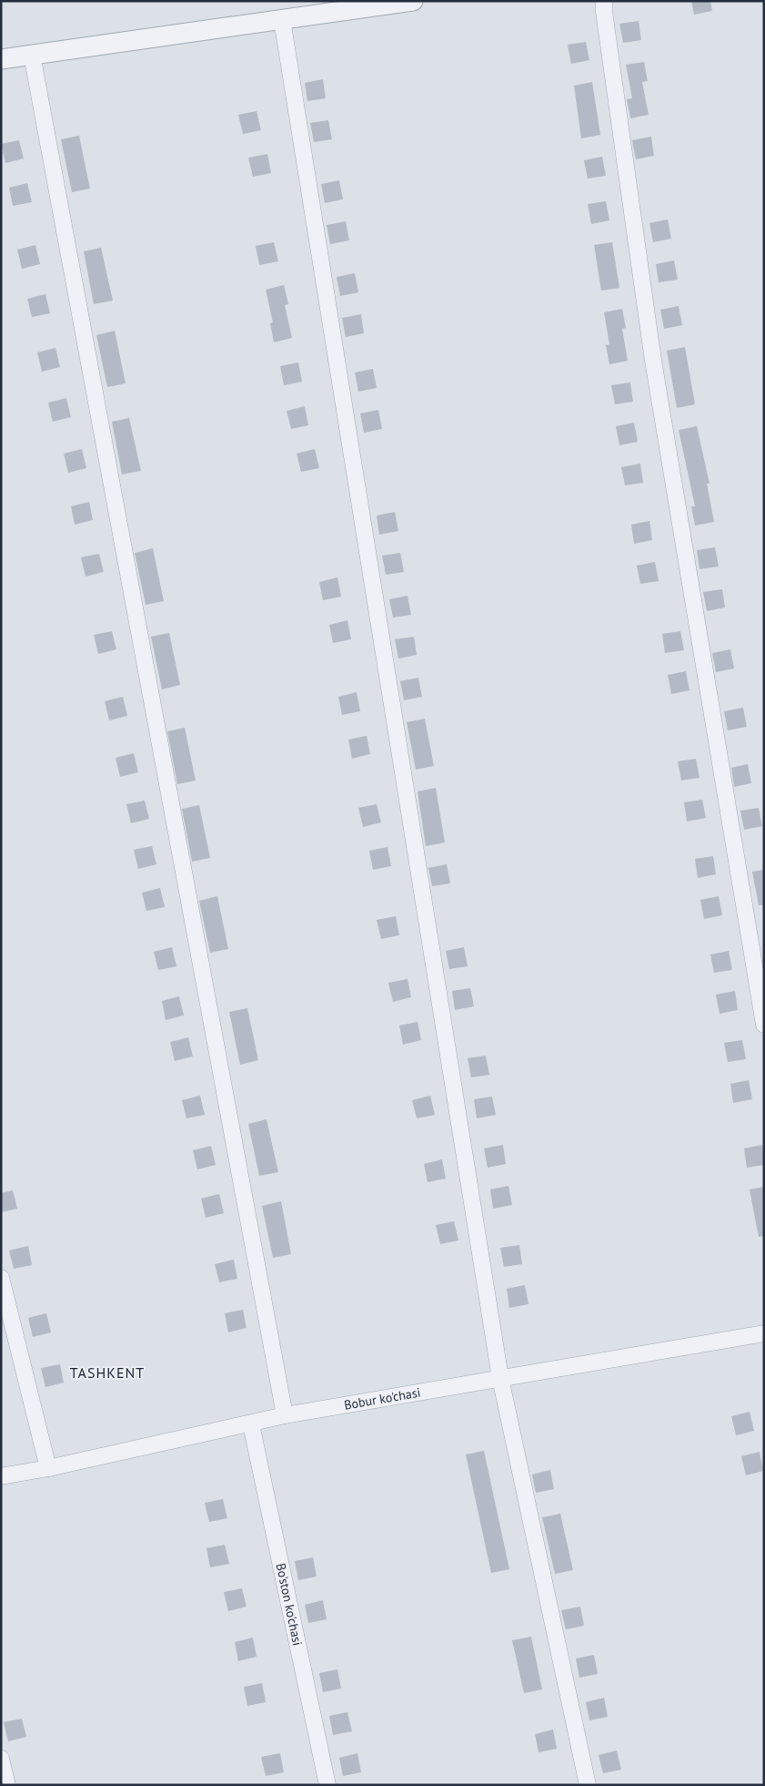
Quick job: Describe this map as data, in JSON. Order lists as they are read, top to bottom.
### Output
{
  "streets": {
    "street": ["Bobur ko'chasi", "Bo'ston ko'chasi"]
  },
  "crossings": [
    ["Bobur ko'chasi", "Bo'ston ko'chasi"]
  ],
  "districts": ["TASHKENT"]
}
